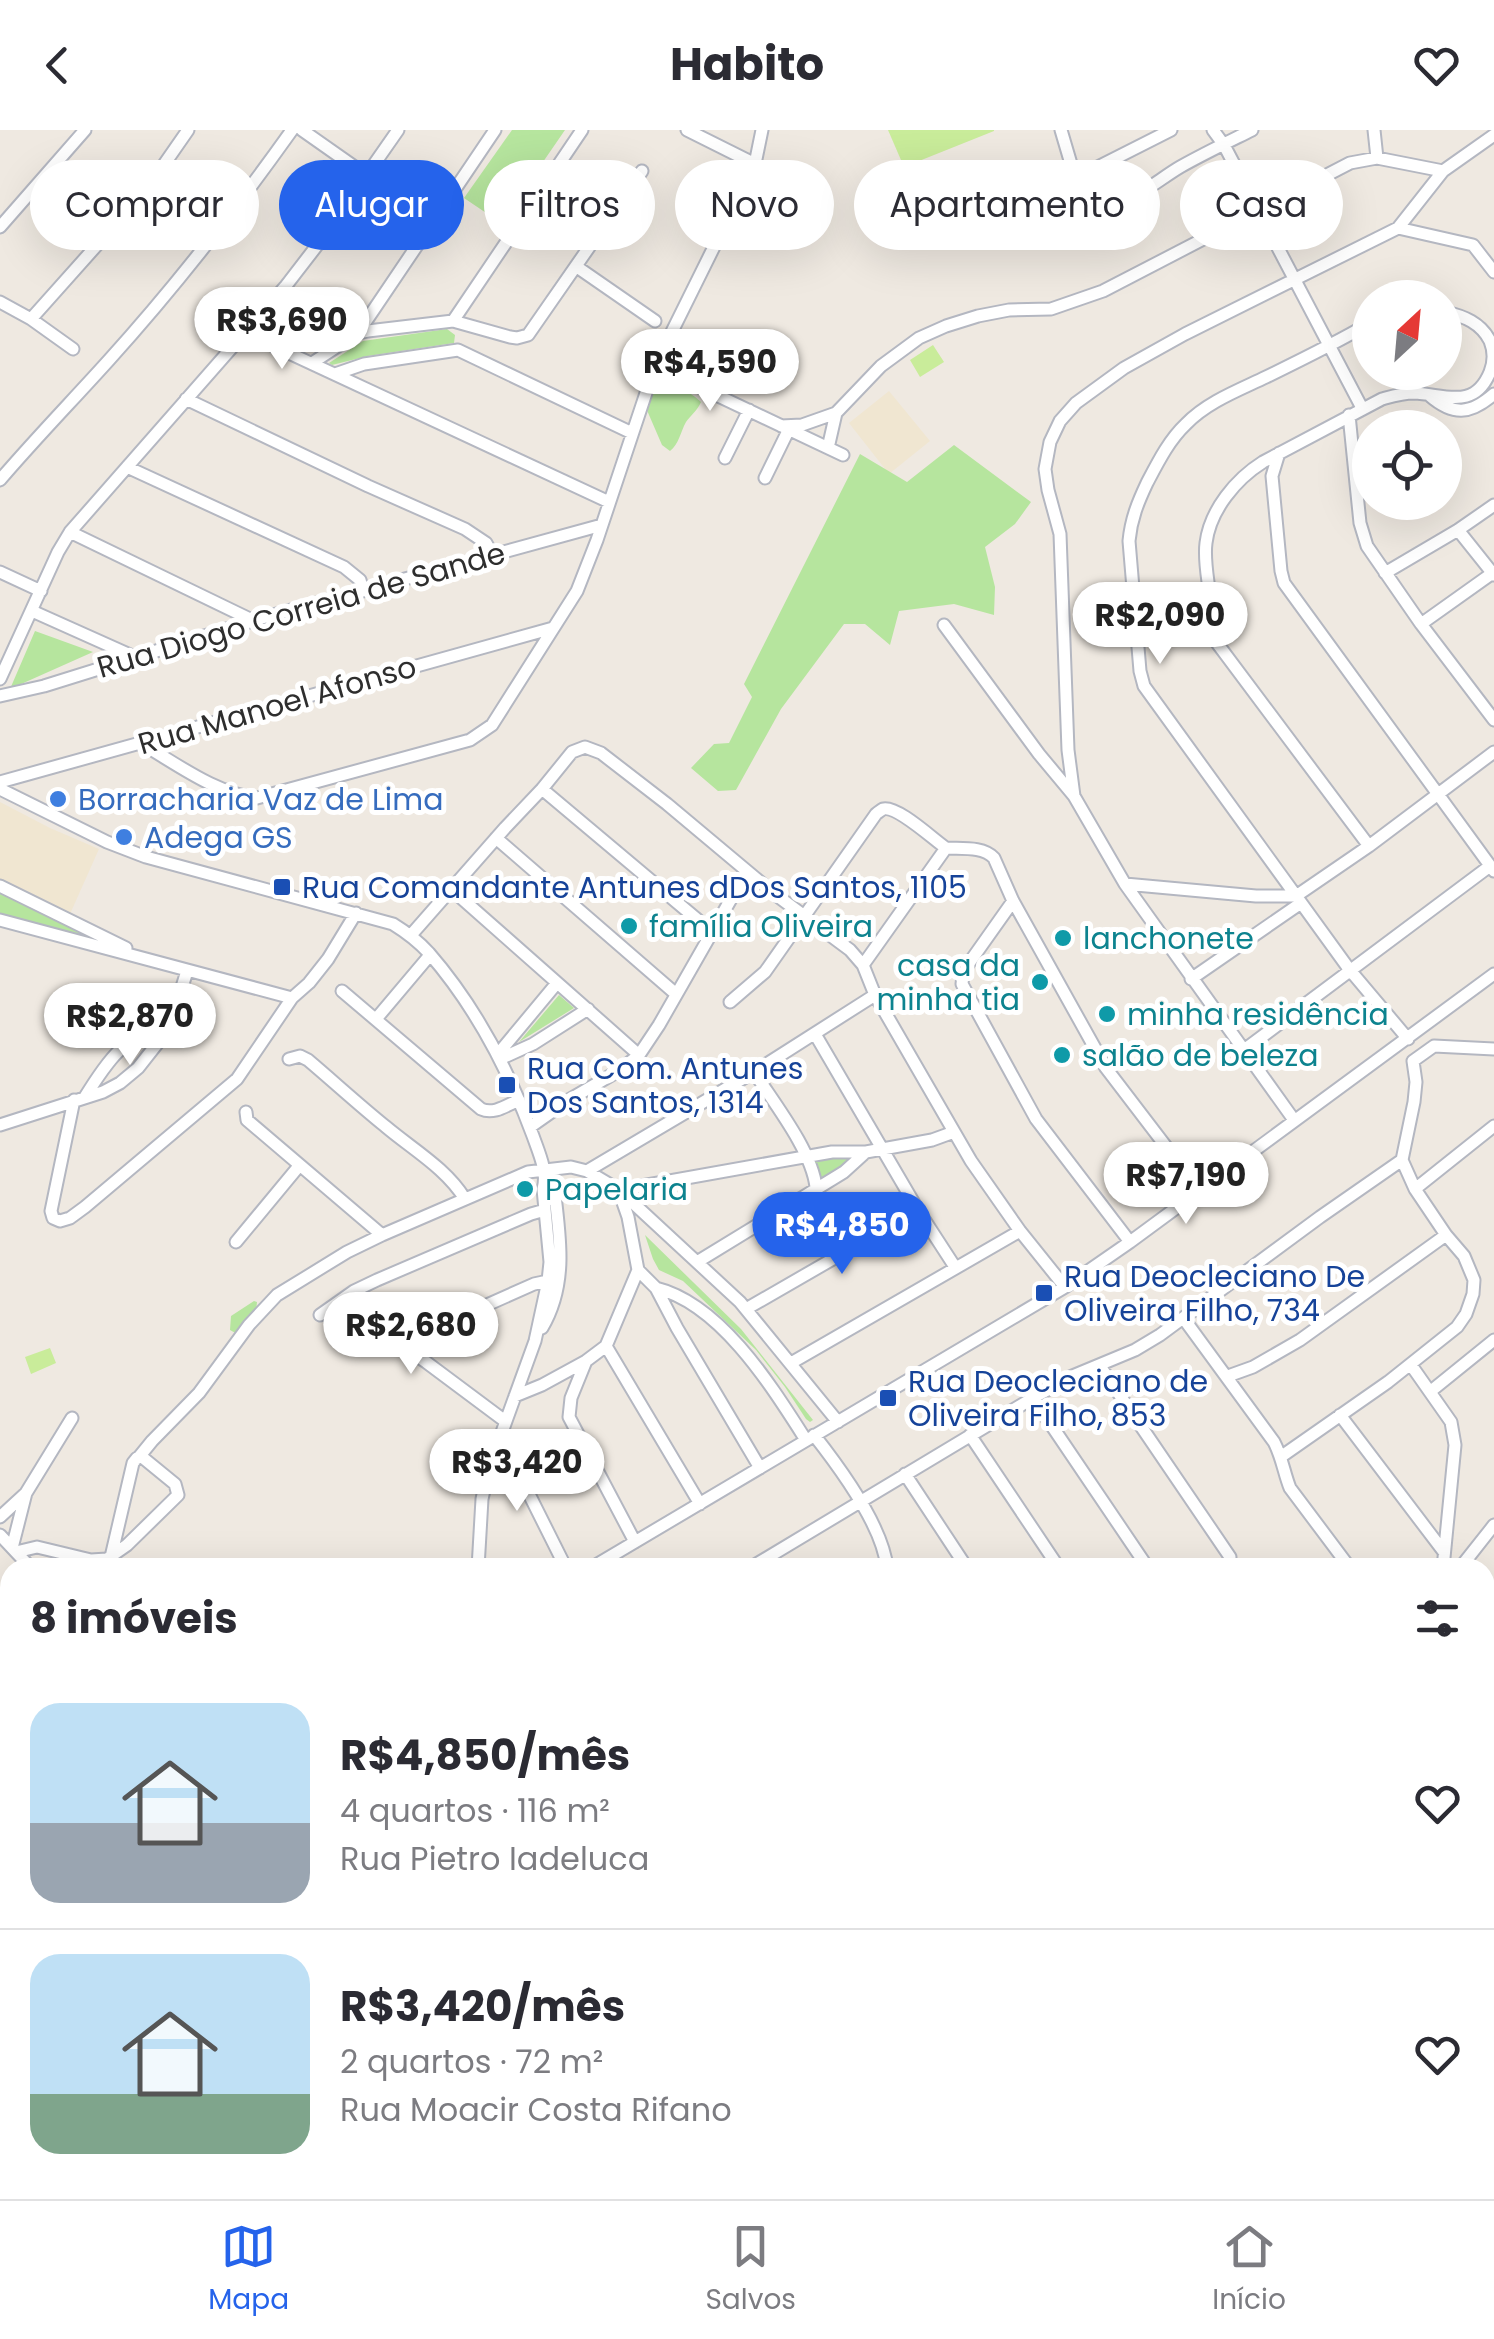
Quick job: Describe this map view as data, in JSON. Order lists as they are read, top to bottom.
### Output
{
  "streets": {
    "street": ["Rua Diogo Correia de Sande", "Rua Manoel Afonso"]
  },
  "places": {
    "other": [
      "Borracharia Vaz de Lima",
      "Adega GS",
      "família Oliveira",
      "lanchonete",
      "casa da minha tia",
      "minha residência",
      "salão de beleza",
      "Papelaria"
    ],
    "transit": [
      "Rua Comandante Antunes dDos Santos, 1105",
      "Rua Com. Antunes Dos Santos, 1314",
      "Rua Deocleciano De Oliveira Filho, 734",
      "Rua Deocleciano de Oliveira Filho, 853"
    ]
  },
  "north": "top right",
  "page": {
    "header": "Habito",
    "chip": [
      "Comprar",
      "Alugar",
      "Filtros",
      "Novo",
      "Apartamento",
      "Casa"
    ],
    "price": [
      "R$3,690",
      "R$4,590",
      "R$2,090",
      "R$2,870",
      "R$7,190",
      "R$4,850",
      "R$2,680",
      "R$3,420"
    ],
    "heading": "8 imóveis",
    "list": [
      {
        "name": "R$4,850/mês",
        "note": "4 quartos · 116 m² · Rua Pietro Iadeluca"
      },
      {
        "name": "R$3,420/mês",
        "note": "2 quartos · 72 m² · Rua Moacir Costa Rifano"
      }
    ],
    "tabs": ["Mapa", "Salvos", "Início"]
  }
}
